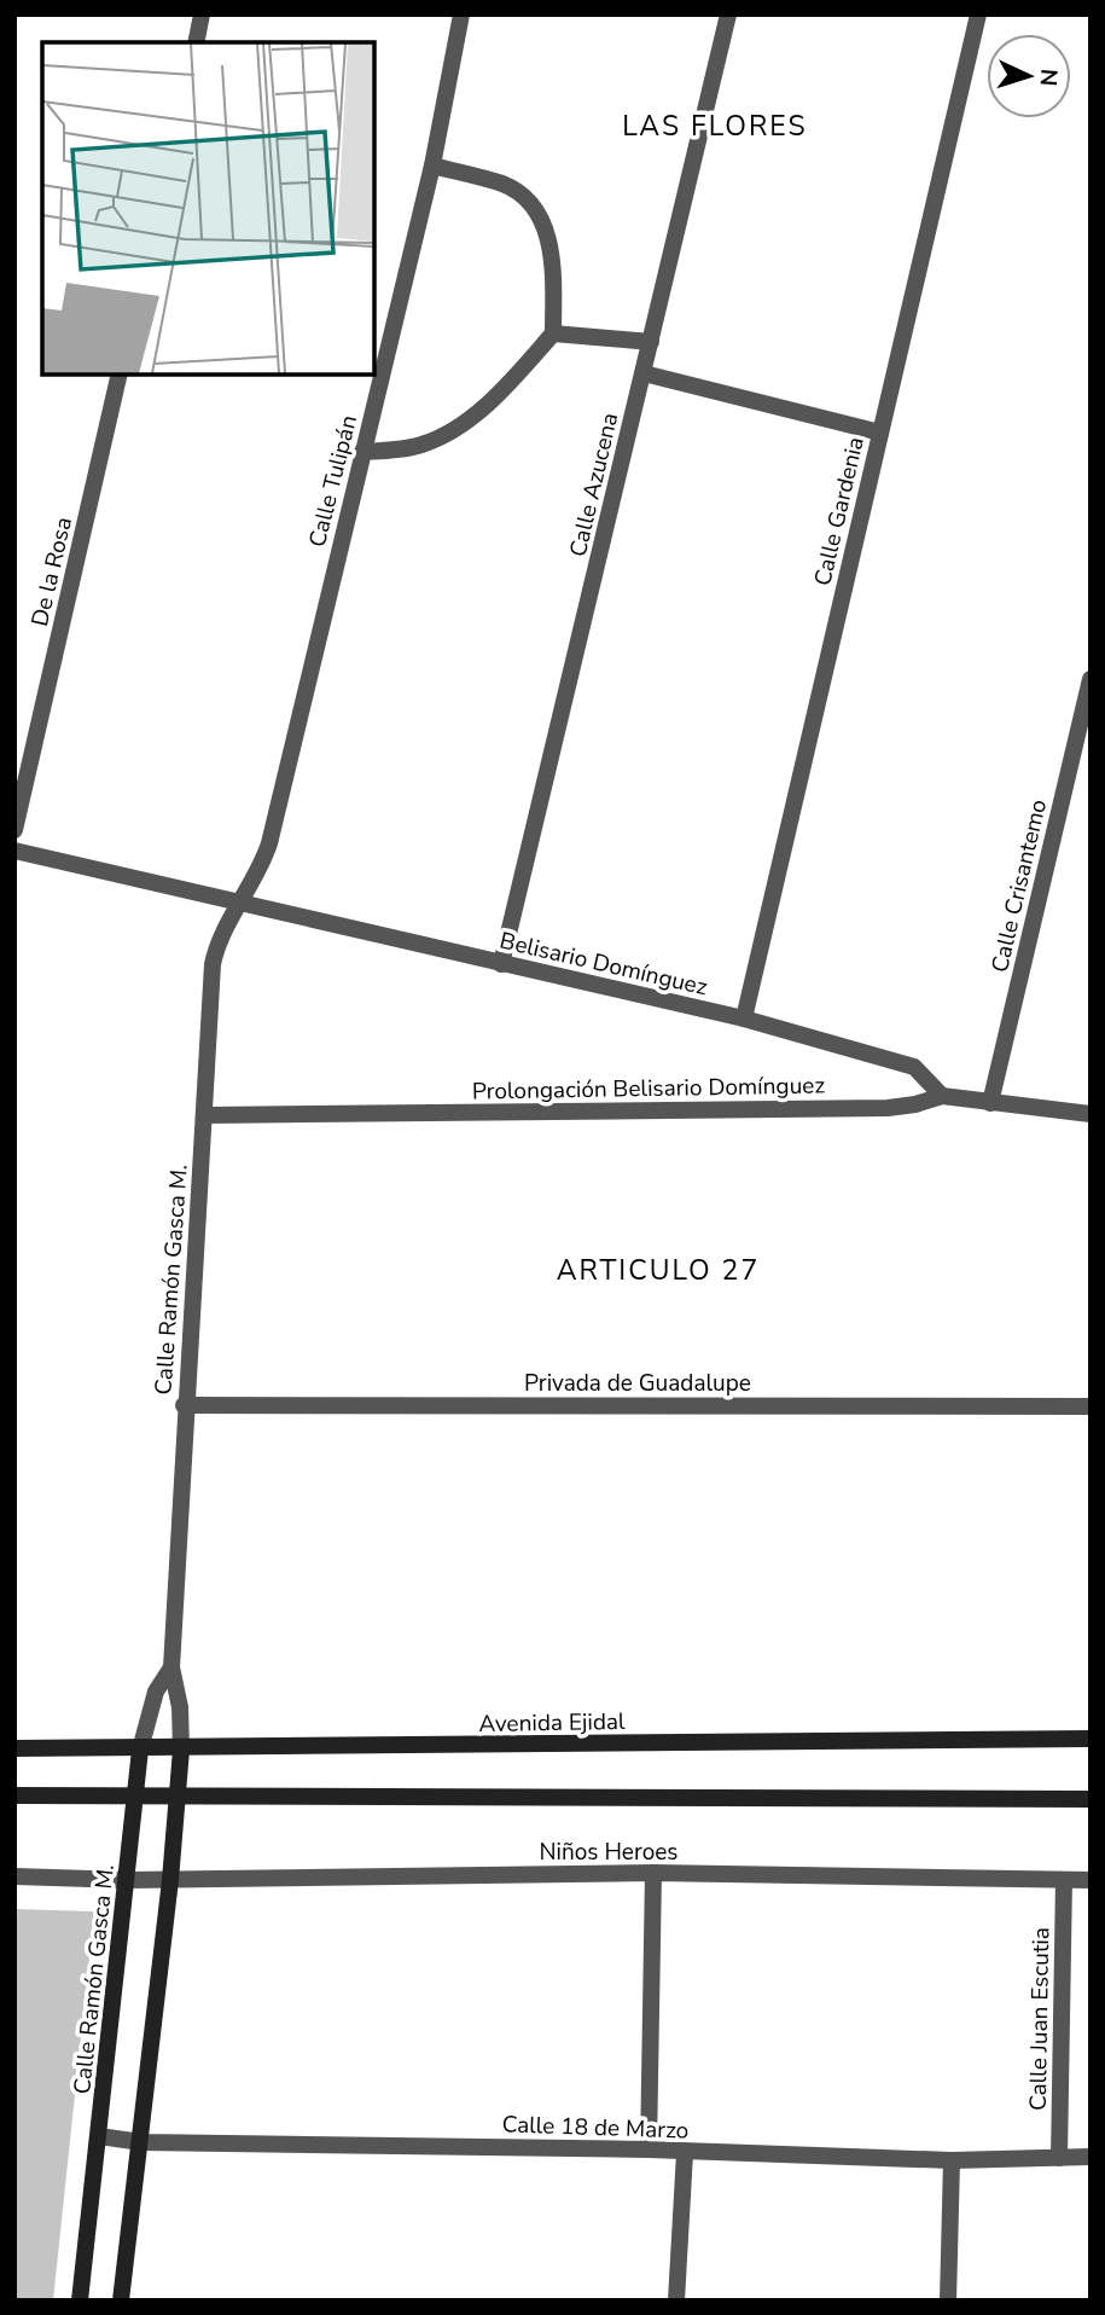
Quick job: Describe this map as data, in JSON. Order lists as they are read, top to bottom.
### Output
{
  "streets": {
    "main road": ["Calle Ramón Gasca M.", "Avenida Ejidal"],
    "street": [
      "Calle Tulipán",
      "Calle Azucena",
      "Calle Gardenia",
      "De la Rosa",
      "Calle Crisantemo",
      "Belisario Domínguez",
      "Prolongación Belisario Domínguez",
      "Privada de Guadalupe",
      "Niños Heroes",
      "Calle Juan Escutia",
      "Calle 18 de Marzo"
    ]
  },
  "crossings": [
    ["Calle Tulipán", "Belisario Domínguez"],
    ["Calle Tulipán", "Calle Ramón Gasca M."],
    ["Calle Azucena", "Belisario Domínguez"],
    ["Calle Gardenia", "Belisario Domínguez"],
    ["Calle Crisantemo", "Prolongación Belisario Domínguez"],
    ["Belisario Domínguez", "Prolongación Belisario Domínguez"],
    ["Belisario Domínguez", "Calle Ramón Gasca M."],
    ["Prolongación Belisario Domínguez", "Calle Ramón Gasca M."],
    ["Calle Ramón Gasca M.", "Privada de Guadalupe"],
    ["Calle Ramón Gasca M.", "Avenida Ejidal"],
    ["Calle Ramón Gasca M.", "Niños Heroes"],
    ["Calle Ramón Gasca M.", "Calle 18 de Marzo"],
    ["Niños Heroes", "Calle Juan Escutia"],
    ["Calle Juan Escutia", "Calle 18 de Marzo"]
  ],
  "districts": ["LAS FLORES", "ARTICULO 27"],
  "north": "right"
}
